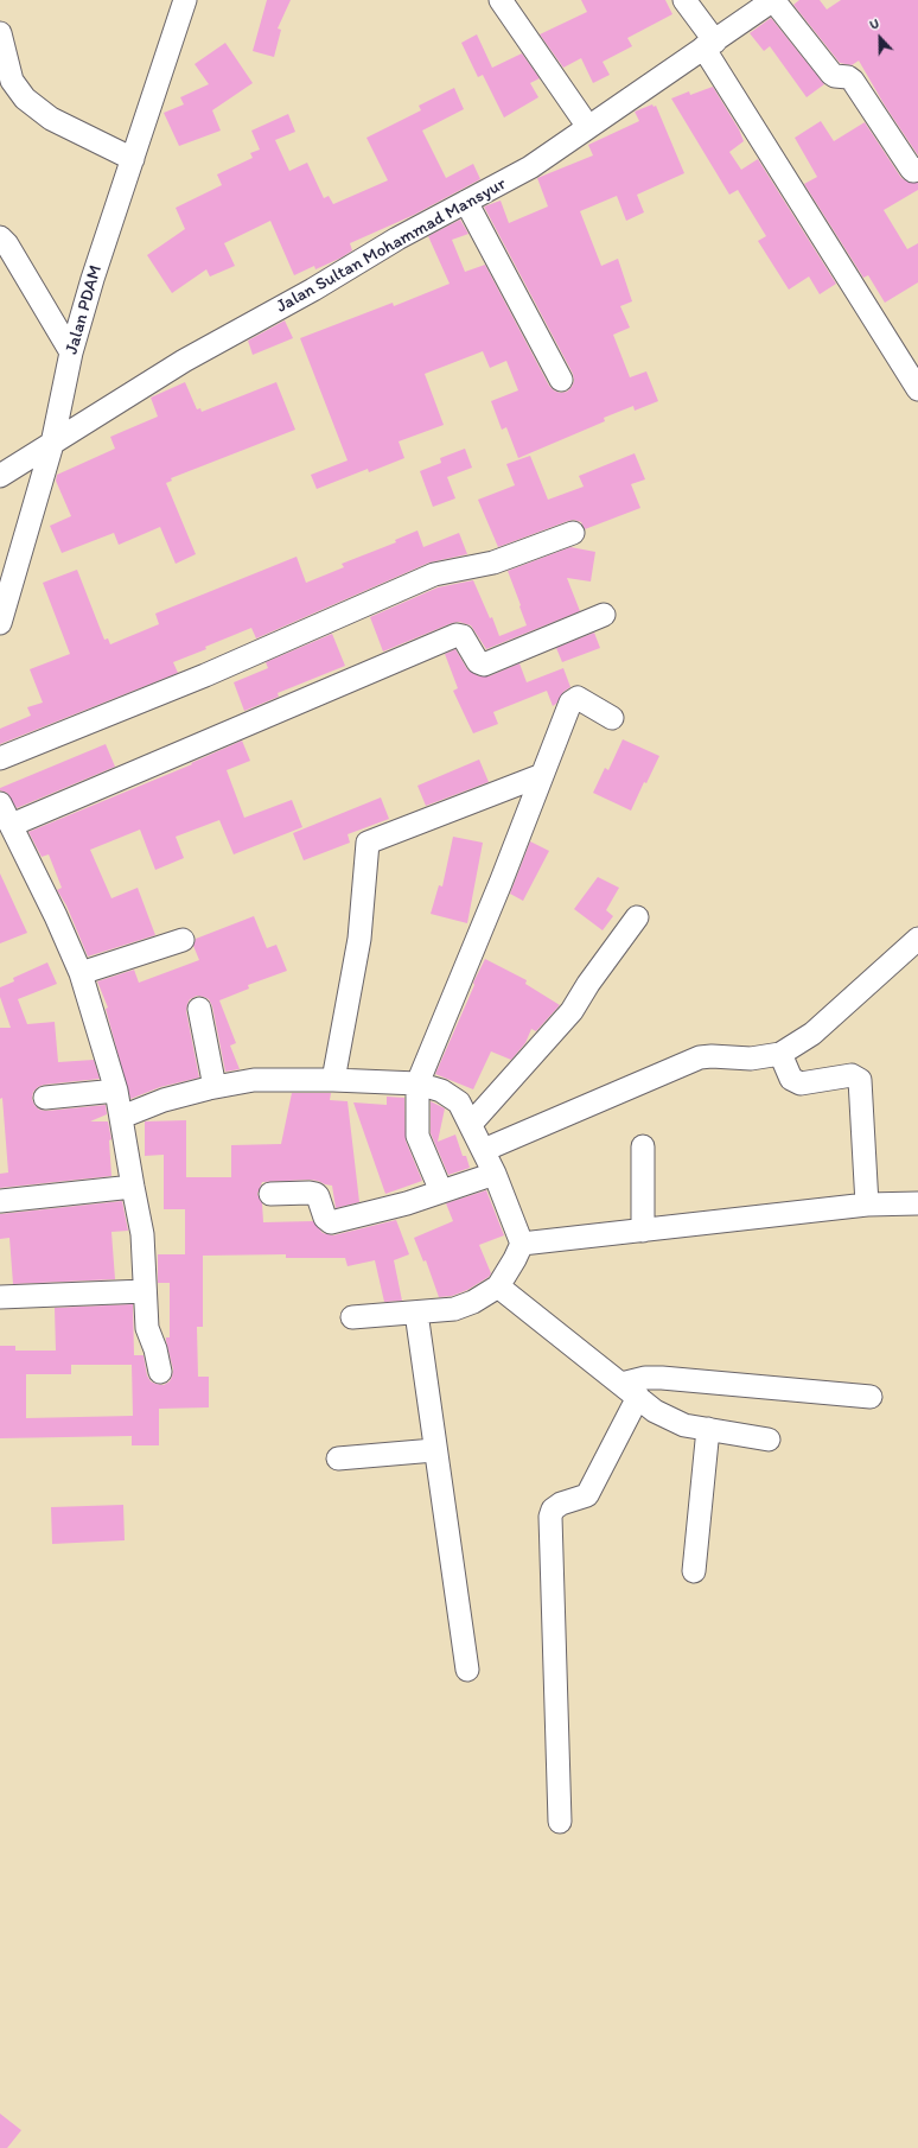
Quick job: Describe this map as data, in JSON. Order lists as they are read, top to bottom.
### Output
{
  "streets": {
    "street": ["Jalan Sultan Mohammad Mansyur", "Jalan PDAM"]
  },
  "crossings": [
    ["Jalan Sultan Mohammad Mansyur", "Jalan PDAM"]
  ],
  "north": "top"
}
